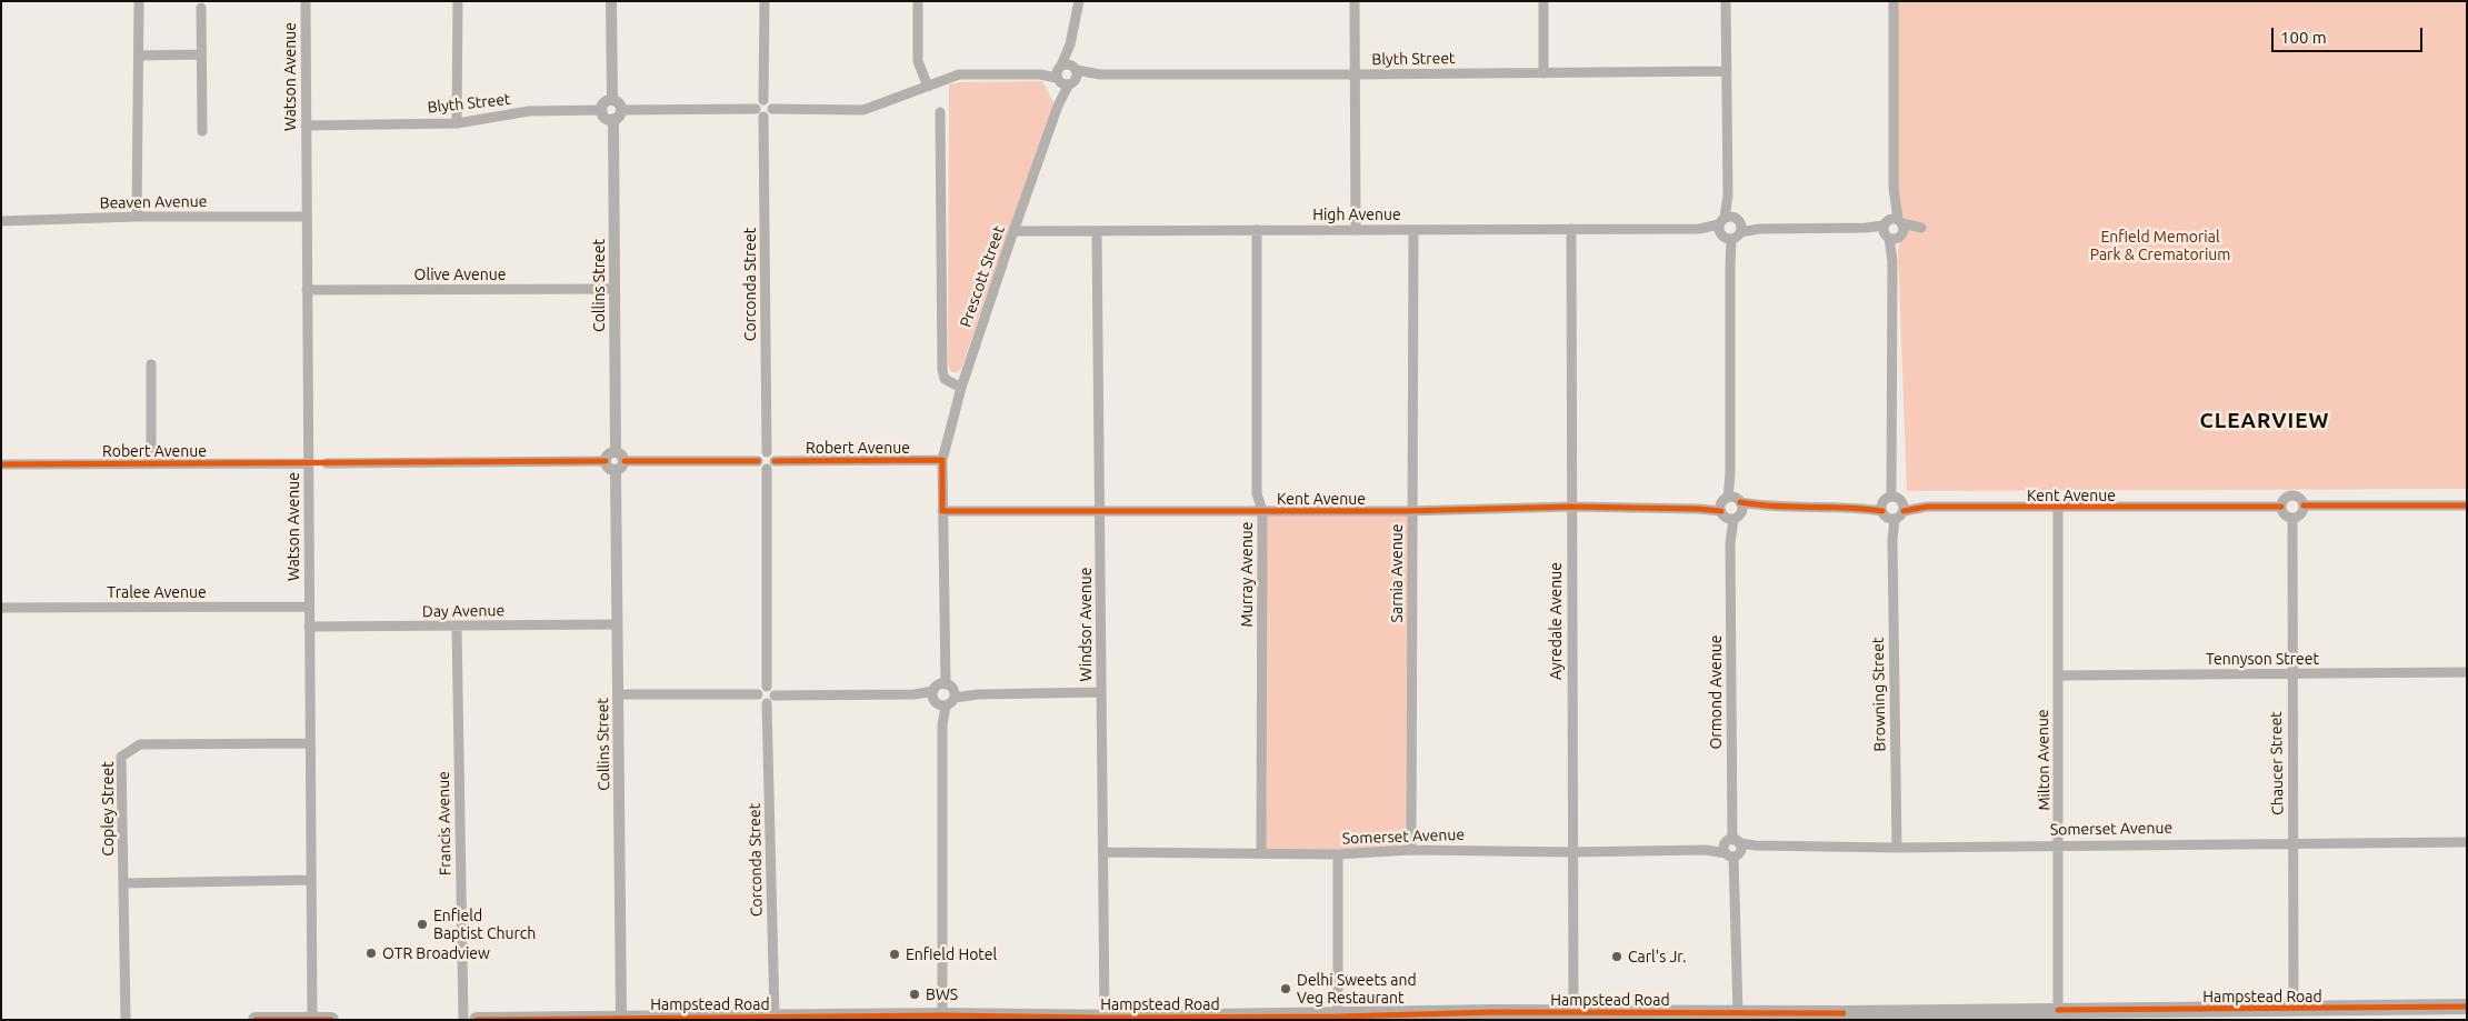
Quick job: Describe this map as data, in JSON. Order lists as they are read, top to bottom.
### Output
{
  "streets": {
    "highway": ["Hampstead Road"],
    "street": [
      "Blyth Street",
      "Watson Avenue",
      "Beaven Avenue",
      "High Avenue",
      "Olive Avenue",
      "Prescott Street",
      "Corconda Street",
      "Collins Street",
      "Robert Avenue",
      "Kent Avenue",
      "Sarnia Avenue",
      "Murray Avenue",
      "Tralee Avenue",
      "Day Avenue",
      "Ayredale Avenue",
      "Windsor Avenue",
      "Tennyson Street",
      "Ormond Avenue",
      "Browning Street",
      "Milton Avenue",
      "Chaucer Street",
      "Copley Street",
      "Francis Avenue",
      "Somerset Avenue"
    ]
  },
  "crossings": [
    ["Blyth Street", "Watson Avenue"],
    ["Blyth Street", "Prescott Street"],
    ["Blyth Street", "Corconda Street"],
    ["Blyth Street", "Collins Street"],
    ["Blyth Street", "Ormond Avenue"],
    ["Watson Avenue", "Beaven Avenue"],
    ["Watson Avenue", "Olive Avenue"],
    ["Watson Avenue", "Robert Avenue"],
    ["Watson Avenue", "Tralee Avenue"],
    ["Watson Avenue", "Day Avenue"],
    ["Watson Avenue", "Copley Street"],
    ["High Avenue", "Prescott Street"],
    ["High Avenue", "Sarnia Avenue"],
    ["High Avenue", "Murray Avenue"],
    ["High Avenue", "Ayredale Avenue"],
    ["High Avenue", "Windsor Avenue"],
    ["High Avenue", "Ormond Avenue"],
    ["High Avenue", "Browning Street"],
    ["Olive Avenue", "Collins Street"],
    ["Prescott Street", "Robert Avenue"],
    ["Prescott Street", "Kent Avenue"],
    ["Prescott Street", "Hampstead Road"],
    ["Corconda Street", "Robert Avenue"],
    ["Corconda Street", "Hampstead Road"],
    ["Collins Street", "Day Avenue"],
    ["Collins Street", "Hampstead Road"],
    ["Kent Avenue", "Sarnia Avenue"],
    ["Kent Avenue", "Murray Avenue"],
    ["Kent Avenue", "Ayredale Avenue"],
    ["Kent Avenue", "Windsor Avenue"],
    ["Kent Avenue", "Ormond Avenue"],
    ["Kent Avenue", "Browning Street"],
    ["Kent Avenue", "Milton Avenue"],
    ["Kent Avenue", "Chaucer Street"],
    ["Sarnia Avenue", "Somerset Avenue"],
    ["Murray Avenue", "Somerset Avenue"],
    ["Day Avenue", "Francis Avenue"],
    ["Ayredale Avenue", "Somerset Avenue"],
    ["Ayredale Avenue", "Hampstead Road"],
    ["Windsor Avenue", "Somerset Avenue"],
    ["Windsor Avenue", "Hampstead Road"],
    ["Tennyson Street", "Milton Avenue"],
    ["Tennyson Street", "Chaucer Street"],
    ["Ormond Avenue", "Somerset Avenue"],
    ["Ormond Avenue", "Hampstead Road"],
    ["Browning Street", "Somerset Avenue"],
    ["Milton Avenue", "Somerset Avenue"],
    ["Milton Avenue", "Hampstead Road"],
    ["Chaucer Street", "Somerset Avenue"],
    ["Chaucer Street", "Hampstead Road"]
  ],
  "districts": ["CLEARVIEW"],
  "parks": ["Enfield Memorial Park & Crematorium"],
  "places": [
    "Enfield Baptist Church",
    "OTR Broadview",
    "Enfield Hotel",
    "Carl's Jr.",
    "Delhi Sweets and Veg Restaurant",
    "BWS"
  ],
  "scale_bar": "100 m"
}
